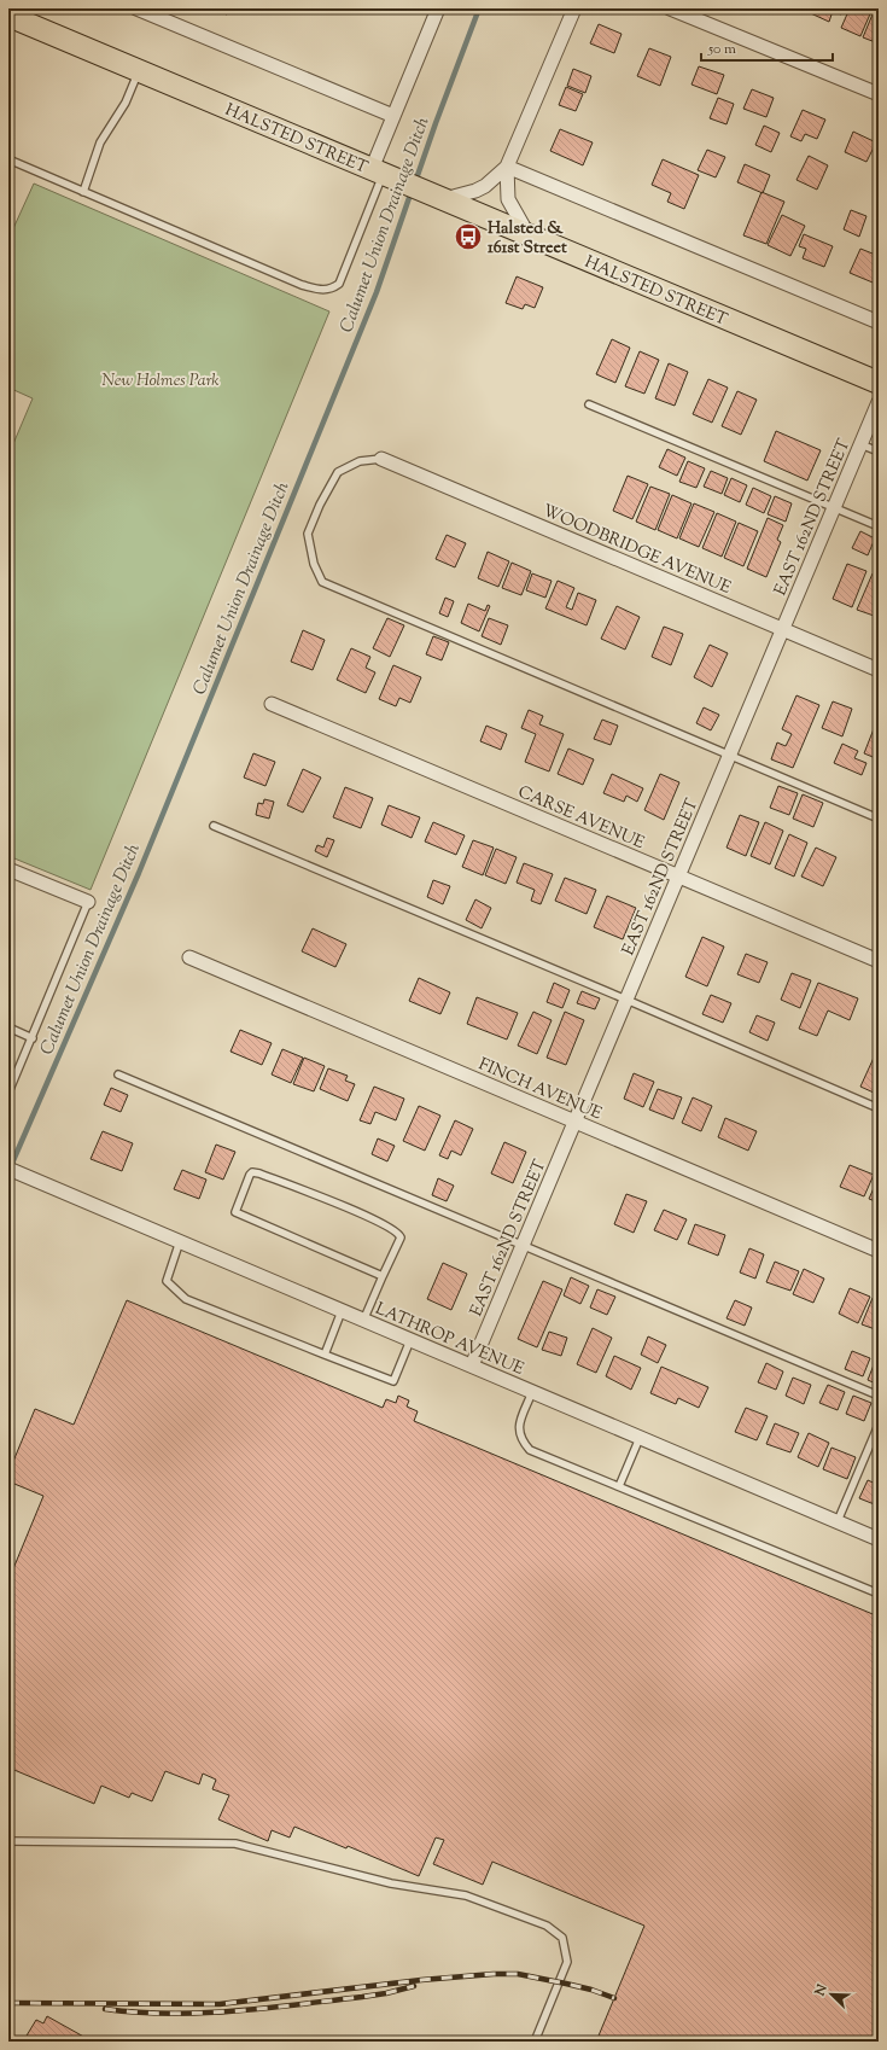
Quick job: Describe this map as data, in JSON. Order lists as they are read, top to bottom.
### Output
{
  "streets": {
    "main road": ["HALSTED STREET"],
    "street": [
      "EAST 162ND STREET",
      "WOODBRIDGE AVENUE",
      "CARSE AVENUE",
      "FINCH AVENUE",
      "LATHROP AVENUE"
    ]
  },
  "crossings": [
    ["EAST 162ND STREET", "WOODBRIDGE AVENUE"],
    ["EAST 162ND STREET", "CARSE AVENUE"],
    ["EAST 162ND STREET", "FINCH AVENUE"],
    ["EAST 162ND STREET", "LATHROP AVENUE"]
  ],
  "water": ["Calumet Union Drainage Ditch"],
  "parks": ["New Holmes Park"],
  "places": {
    "bus stop": ["Halsted & 161st Street"]
  },
  "scale_bar": "50 m",
  "north": "top left"
}
